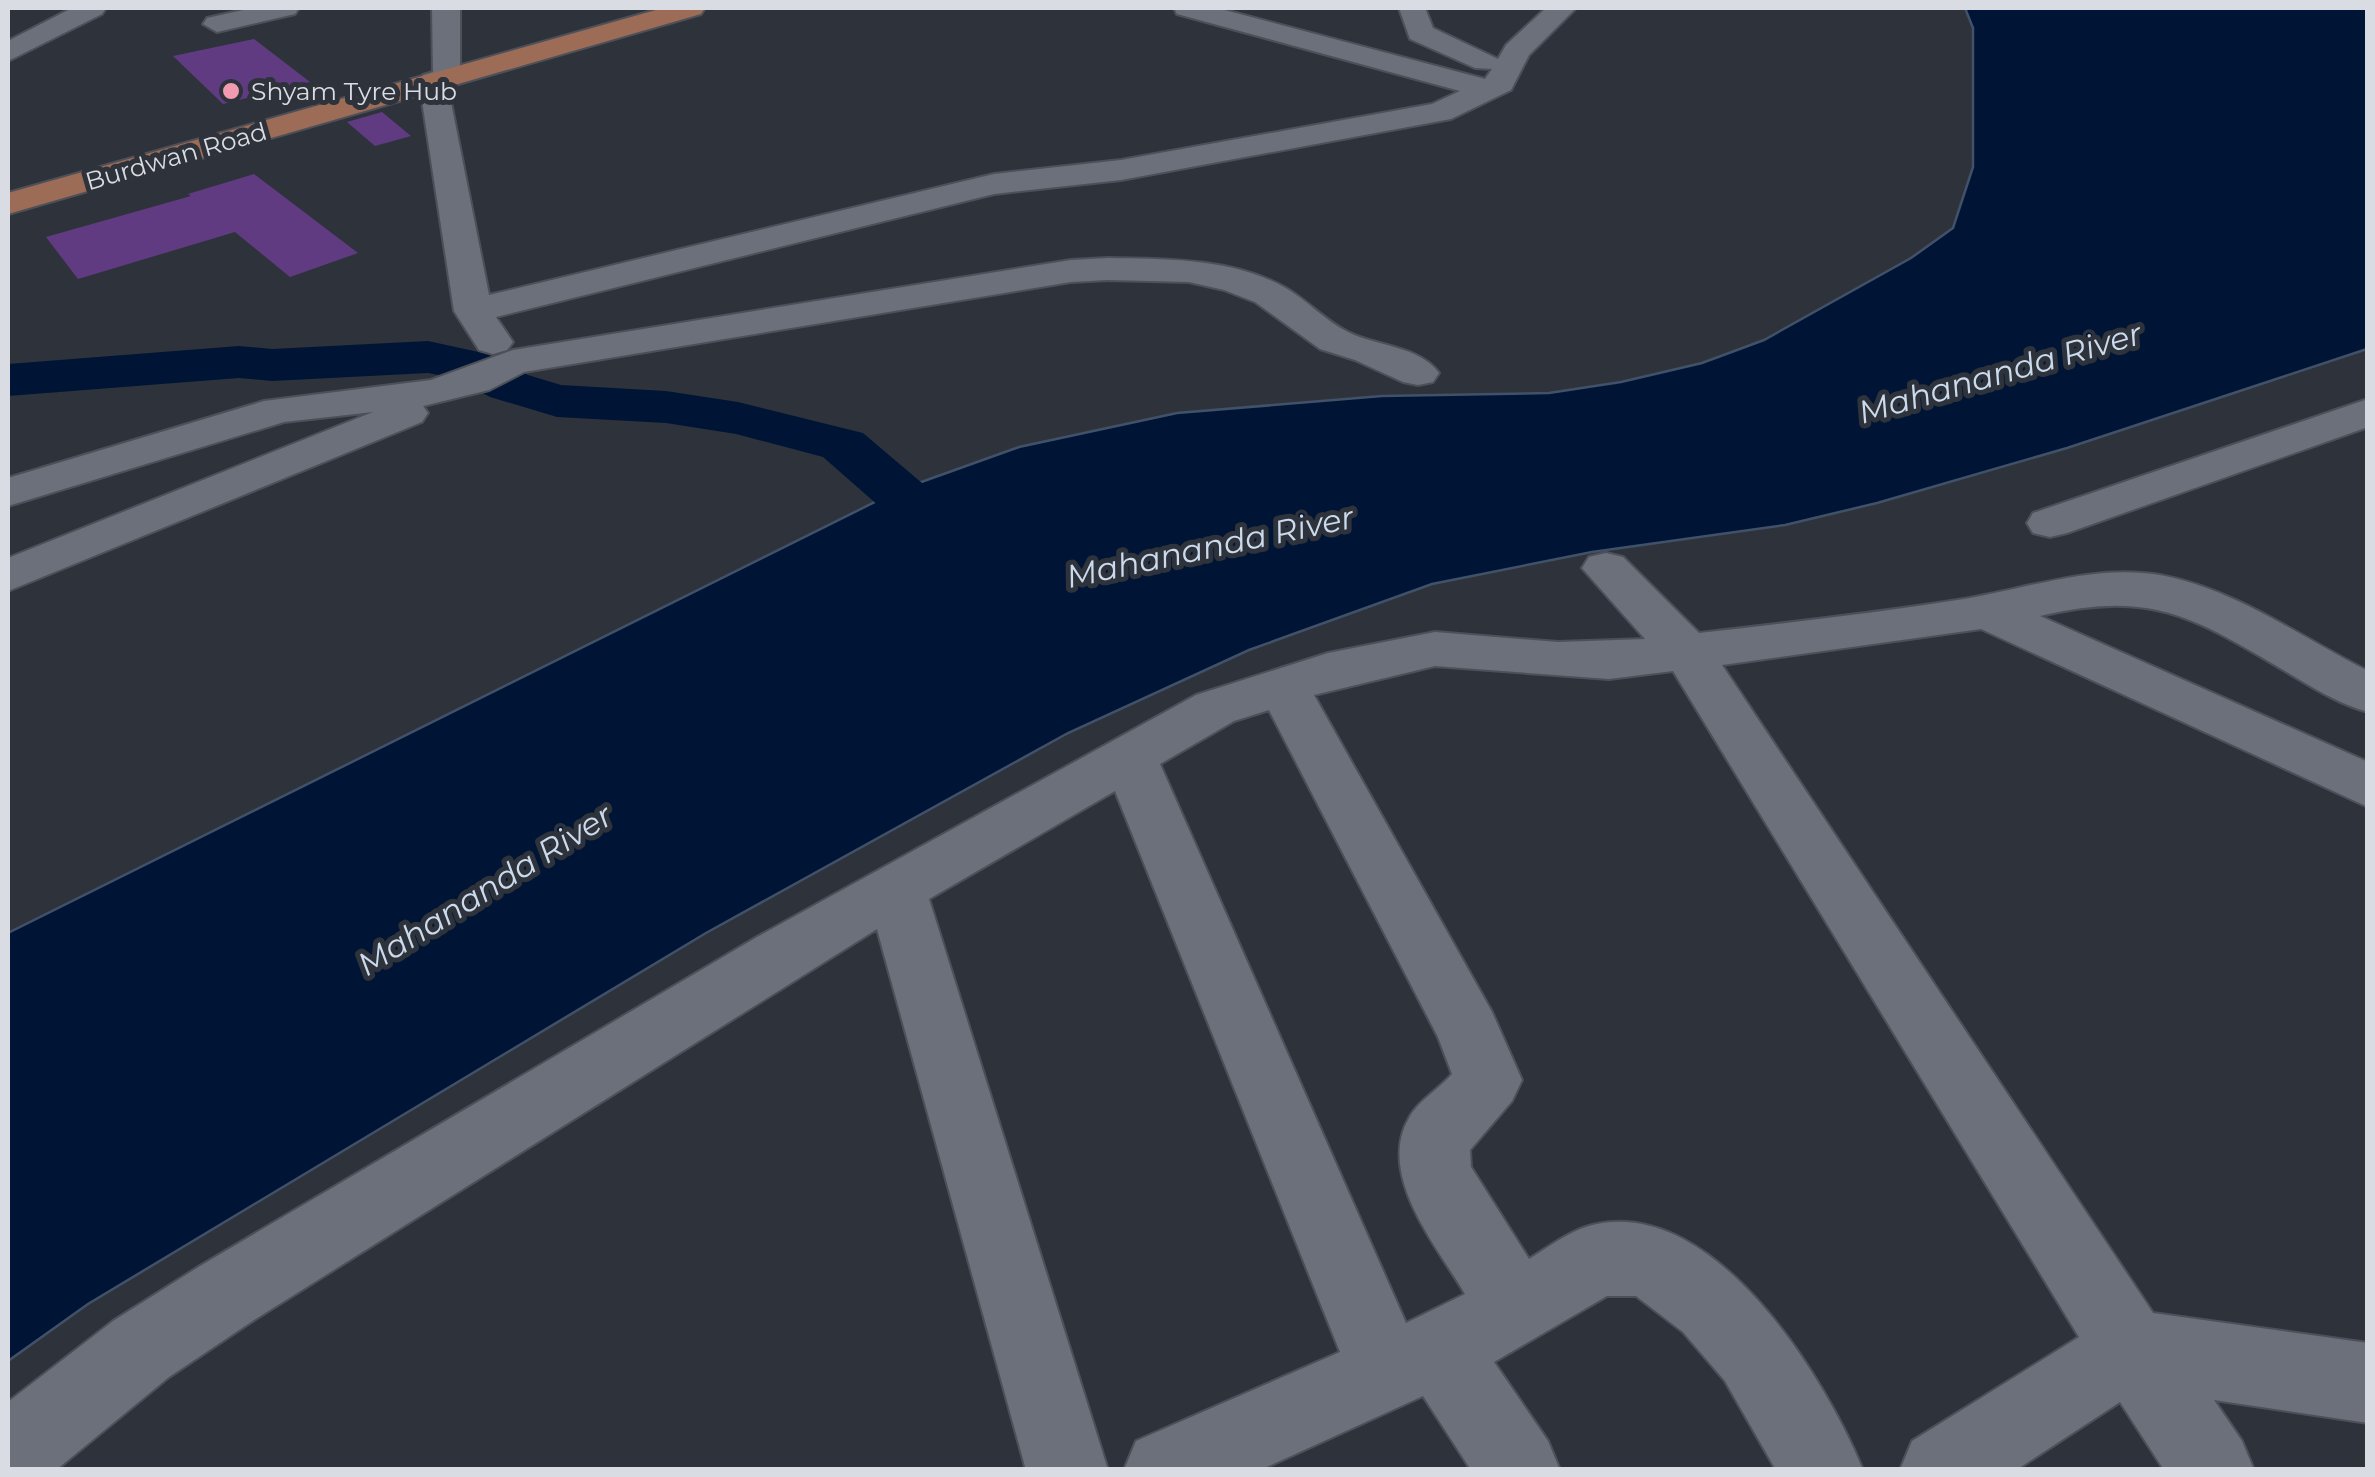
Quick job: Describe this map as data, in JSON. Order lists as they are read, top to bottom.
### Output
{
  "streets": {
    "main road": ["Burdwan Road"]
  },
  "water": ["Mahananda River"],
  "places": ["Shyam Tyre Hub"]
}
